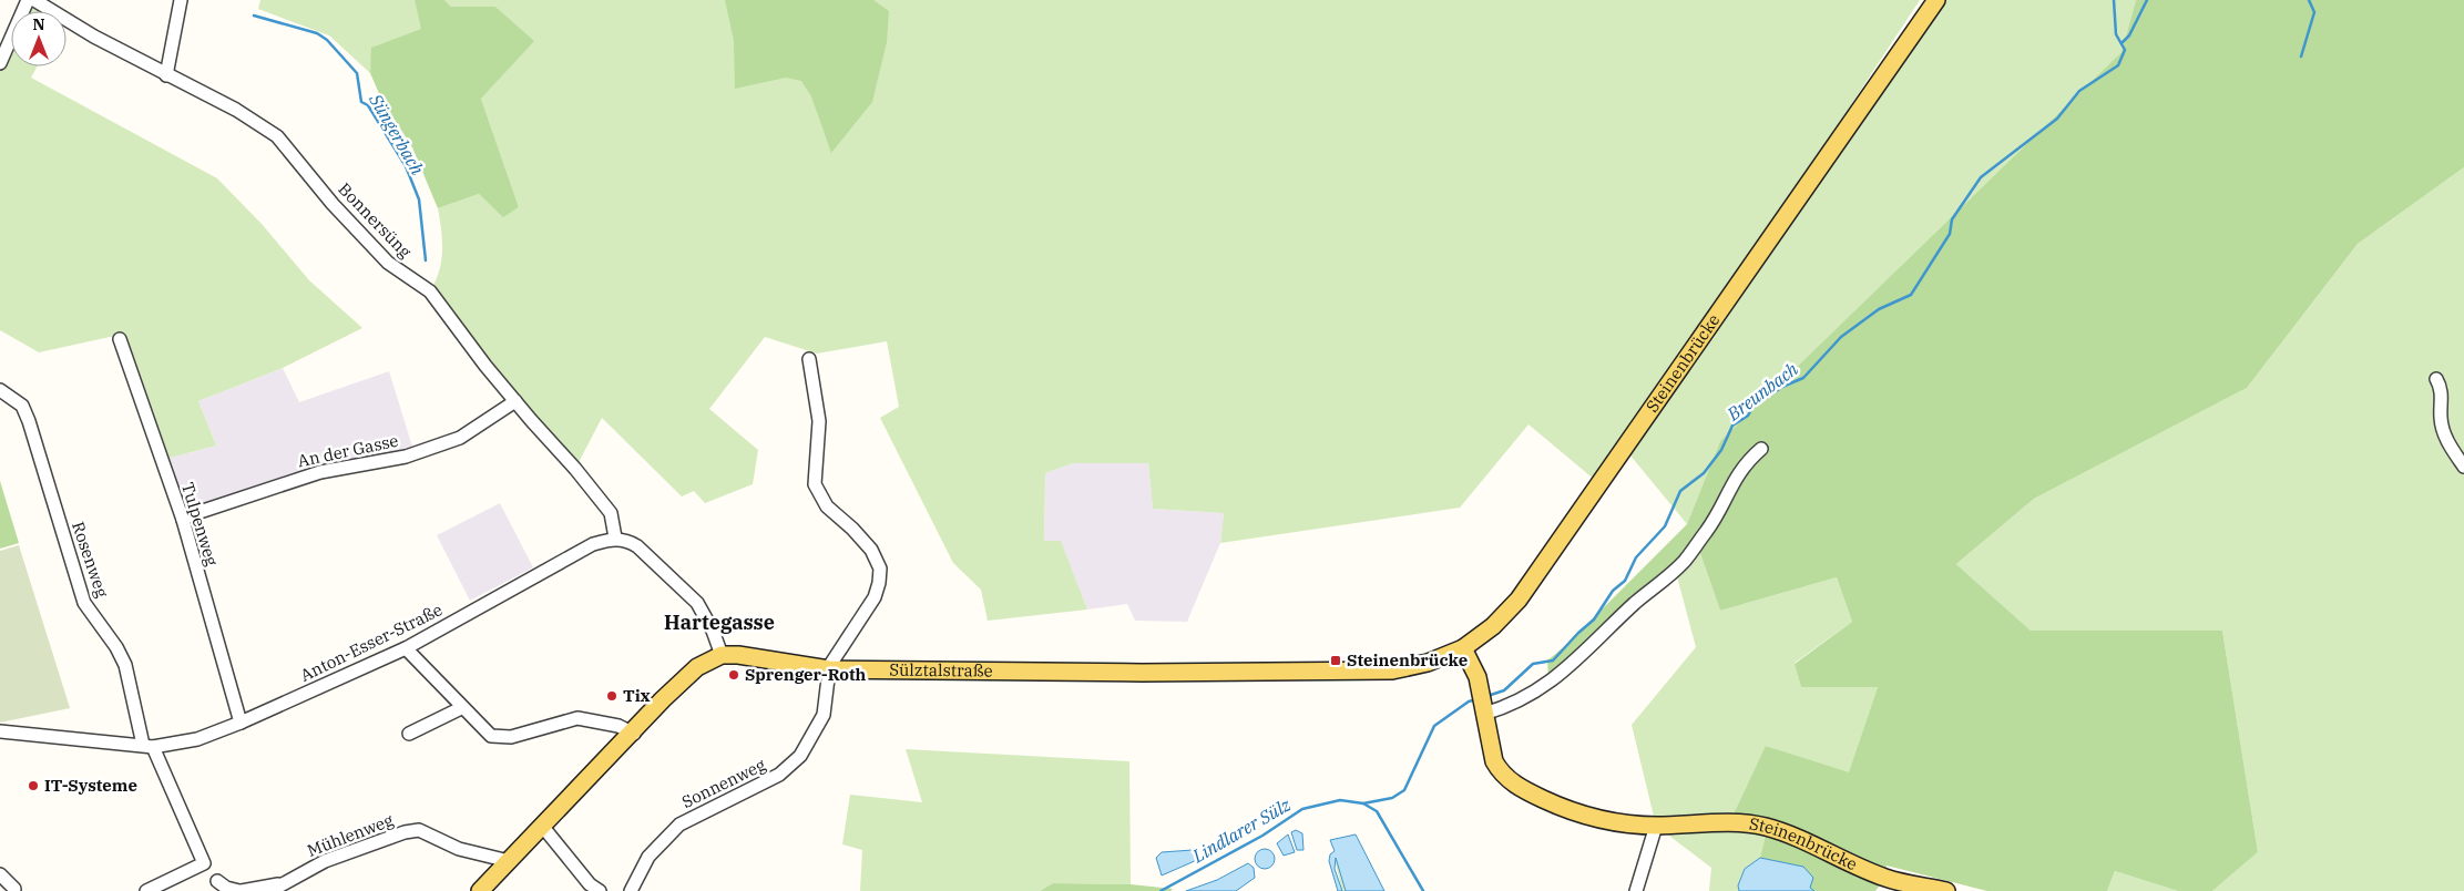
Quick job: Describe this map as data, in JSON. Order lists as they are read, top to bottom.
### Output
{
  "streets": {
    "main road": ["Steinenbrücke", "Sülztalstraße"],
    "street": [
      "Bonnersüng",
      "An der Gasse",
      "Tulpenweg",
      "Rosenweg",
      "Anton-Esser-Straße",
      "Sonnenweg",
      "Mühlenweg"
    ]
  },
  "crossings": [
    ["Bonnersüng", "An der Gasse"],
    ["Bonnersüng", "Anton-Esser-Straße"],
    ["Steinenbrücke", "Sülztalstraße"],
    ["An der Gasse", "Tulpenweg"],
    ["Tulpenweg", "Anton-Esser-Straße"],
    ["Rosenweg", "Anton-Esser-Straße"],
    ["Sülztalstraße", "Sonnenweg"]
  ],
  "districts": ["Hartegasse"],
  "water": ["Süngerbach", "Breunbach", "Lindlarer Sülz"],
  "places": {
    "transit": ["Steinenbrücke"],
    "other": ["Sprenger-Roth", "Tix", "IT-Systeme"]
  },
  "north": "top"
}
